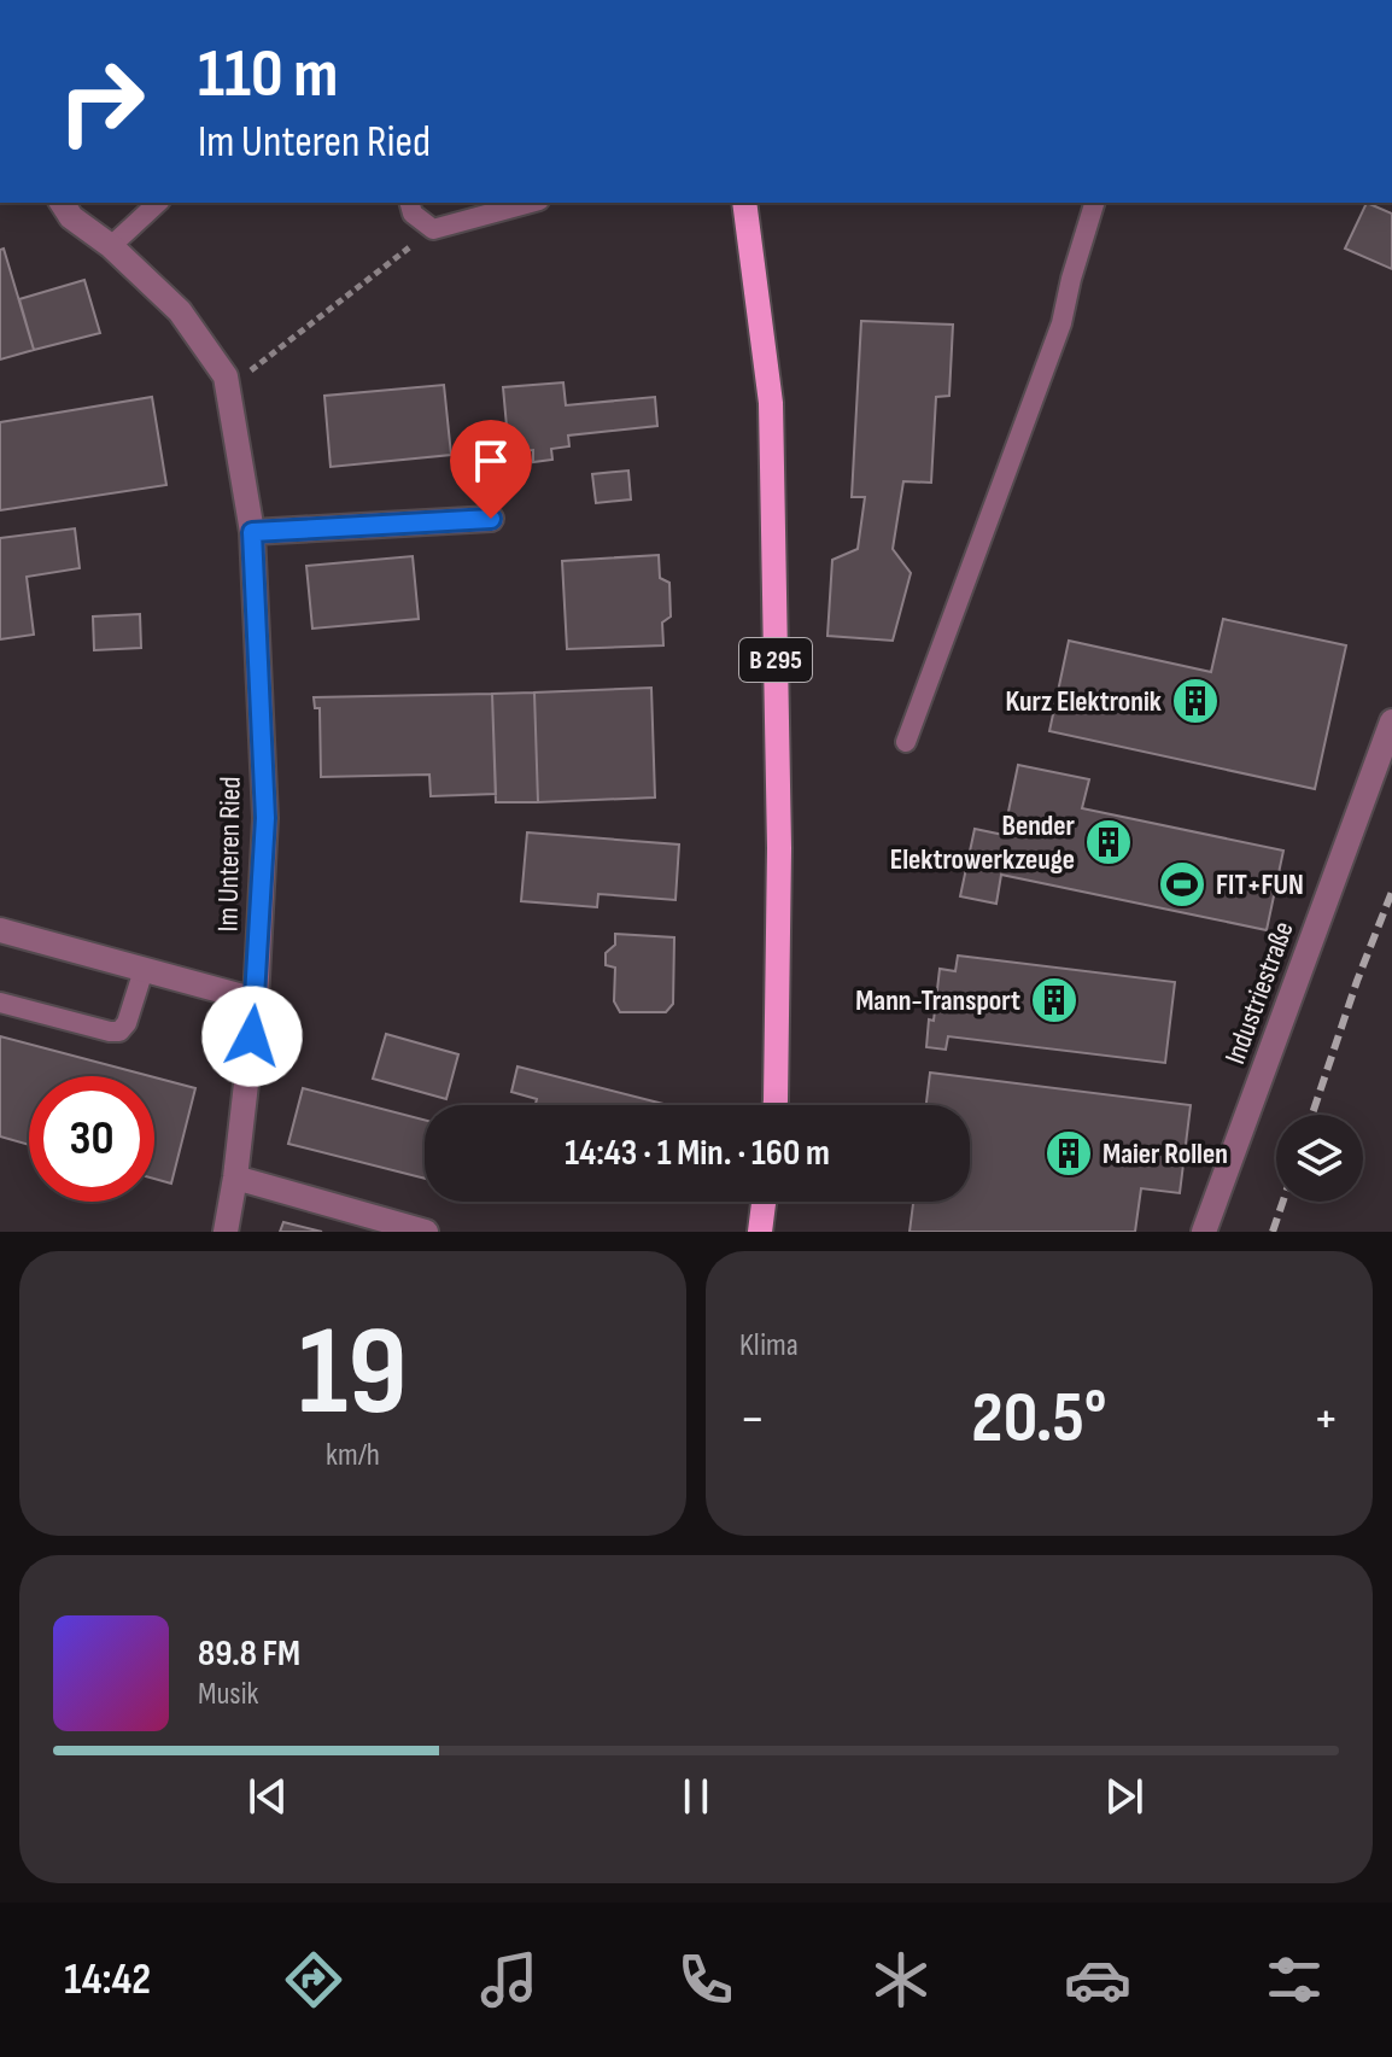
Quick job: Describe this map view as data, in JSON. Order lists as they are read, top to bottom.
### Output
{
  "streets": {
    "main road": ["B 295"],
    "street": ["Im Unteren Ried", "Industriestraße"]
  },
  "places": {
    "building": [
      "Kurz Elektronik",
      "Bender Elektrowerkzeuge",
      "Mann-Transport",
      "Maier Rollen"
    ],
    "sports": ["FIT+FUN"]
  },
  "page": {
    "turn": ["110 m", "Im Unteren Ried"],
    "limit": "30",
    "trip": "14:43 · 1 Min. · 160 m",
    "tile": [
      ["19", "km/h"],
      "Klima"
    ],
    "heat": ["−", "20.5°", "+"],
    "song": ["89.8 FM", "Musik"],
    "tabs": "14:42"
  }
}
